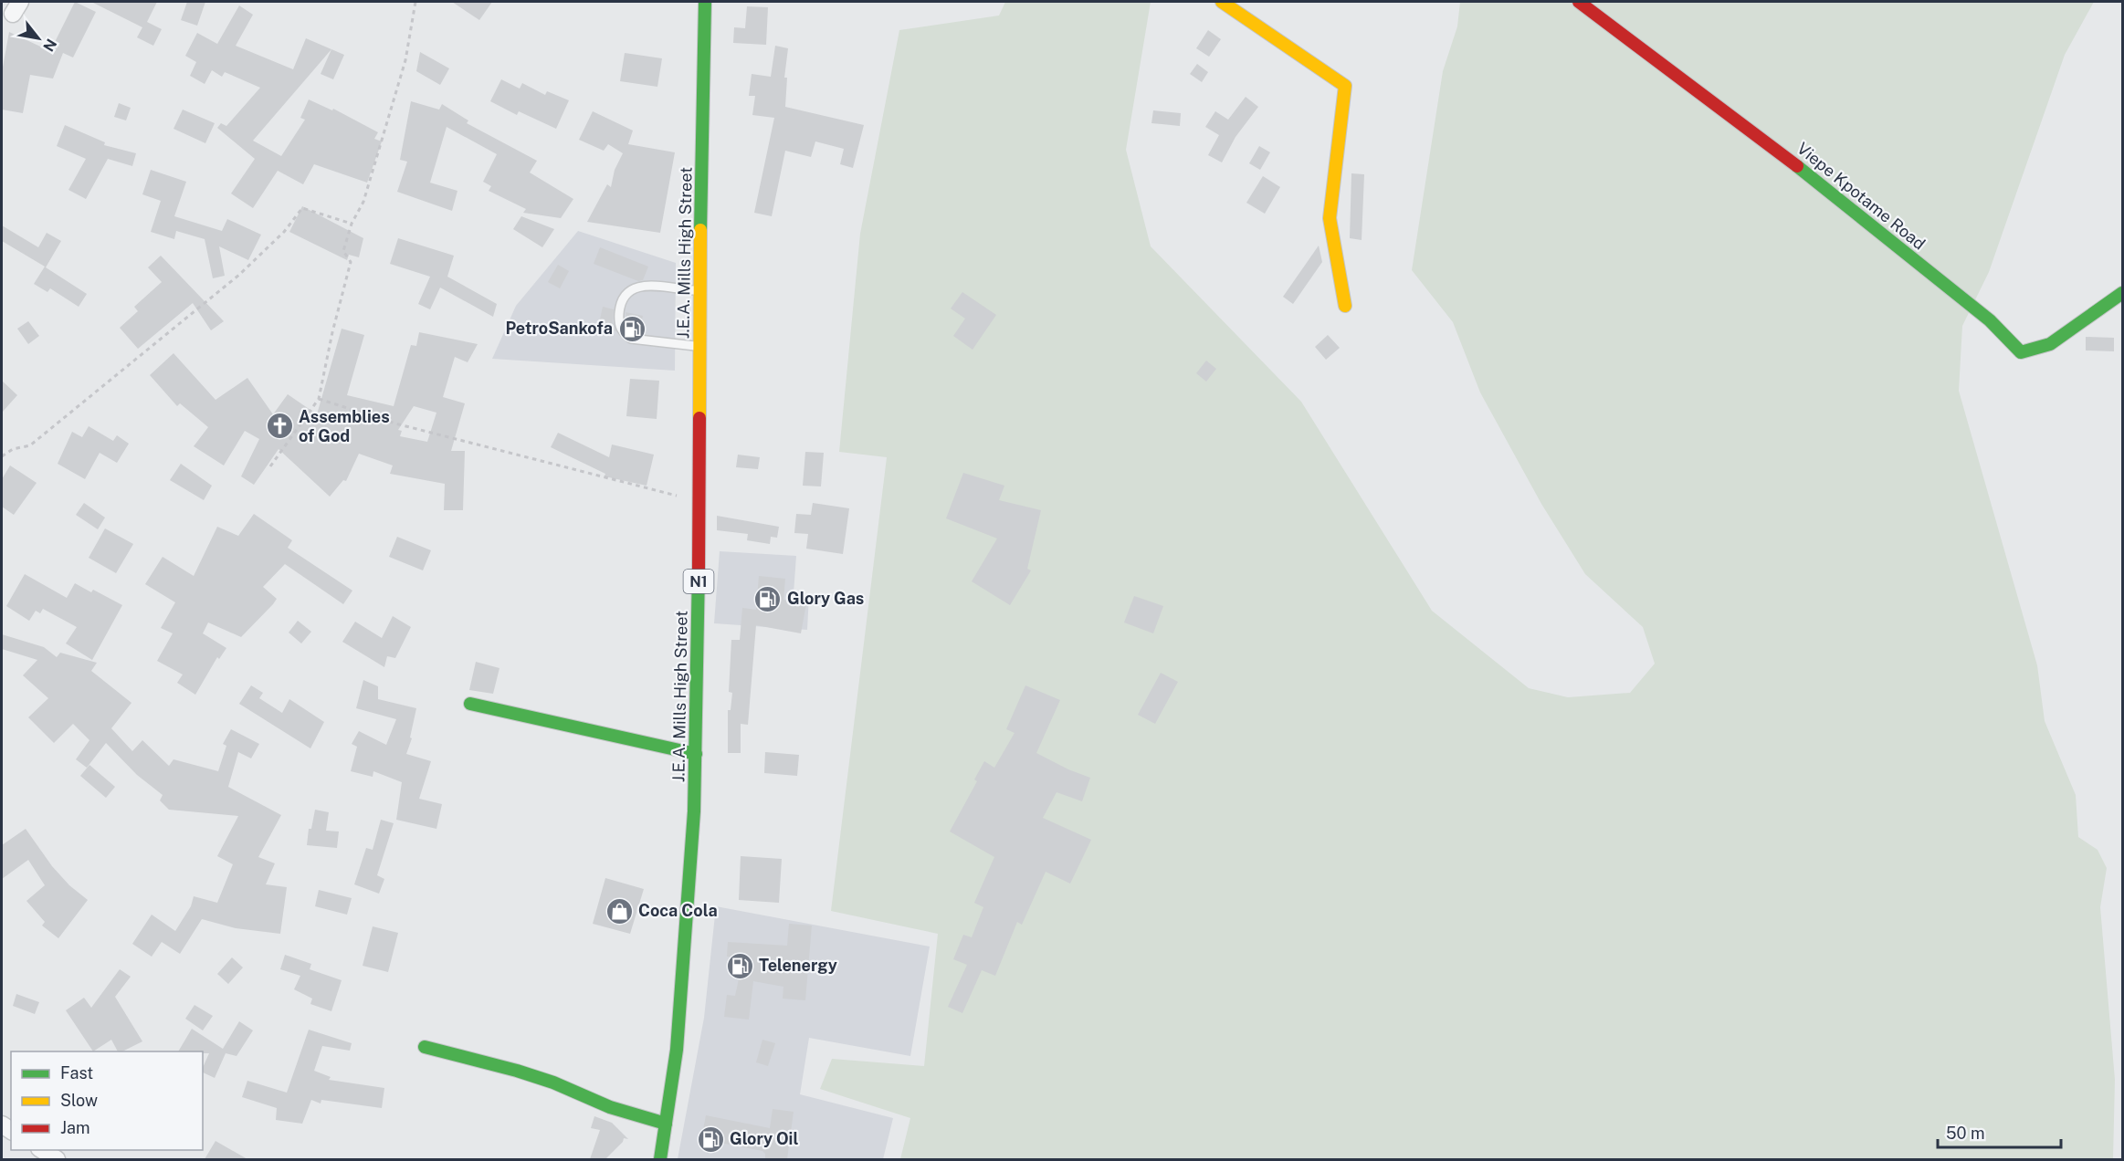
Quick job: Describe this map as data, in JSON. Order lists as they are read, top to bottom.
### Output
{
  "streets": {
    "main road": ["Viepe Kpotame Road", "J.E.A. Mills High Street", "N1"]
  },
  "places": {
    "fuel station": [
      "PetroSankofa",
      "Glory Gas",
      "Telenergy",
      "Glory Oil"
    ],
    "church": ["Assemblies of God"],
    "shop": ["Coca Cola"]
  },
  "legend": ["Fast", "Slow", "Jam"],
  "scale_bar": "50 m",
  "north": "bottom right"
}
